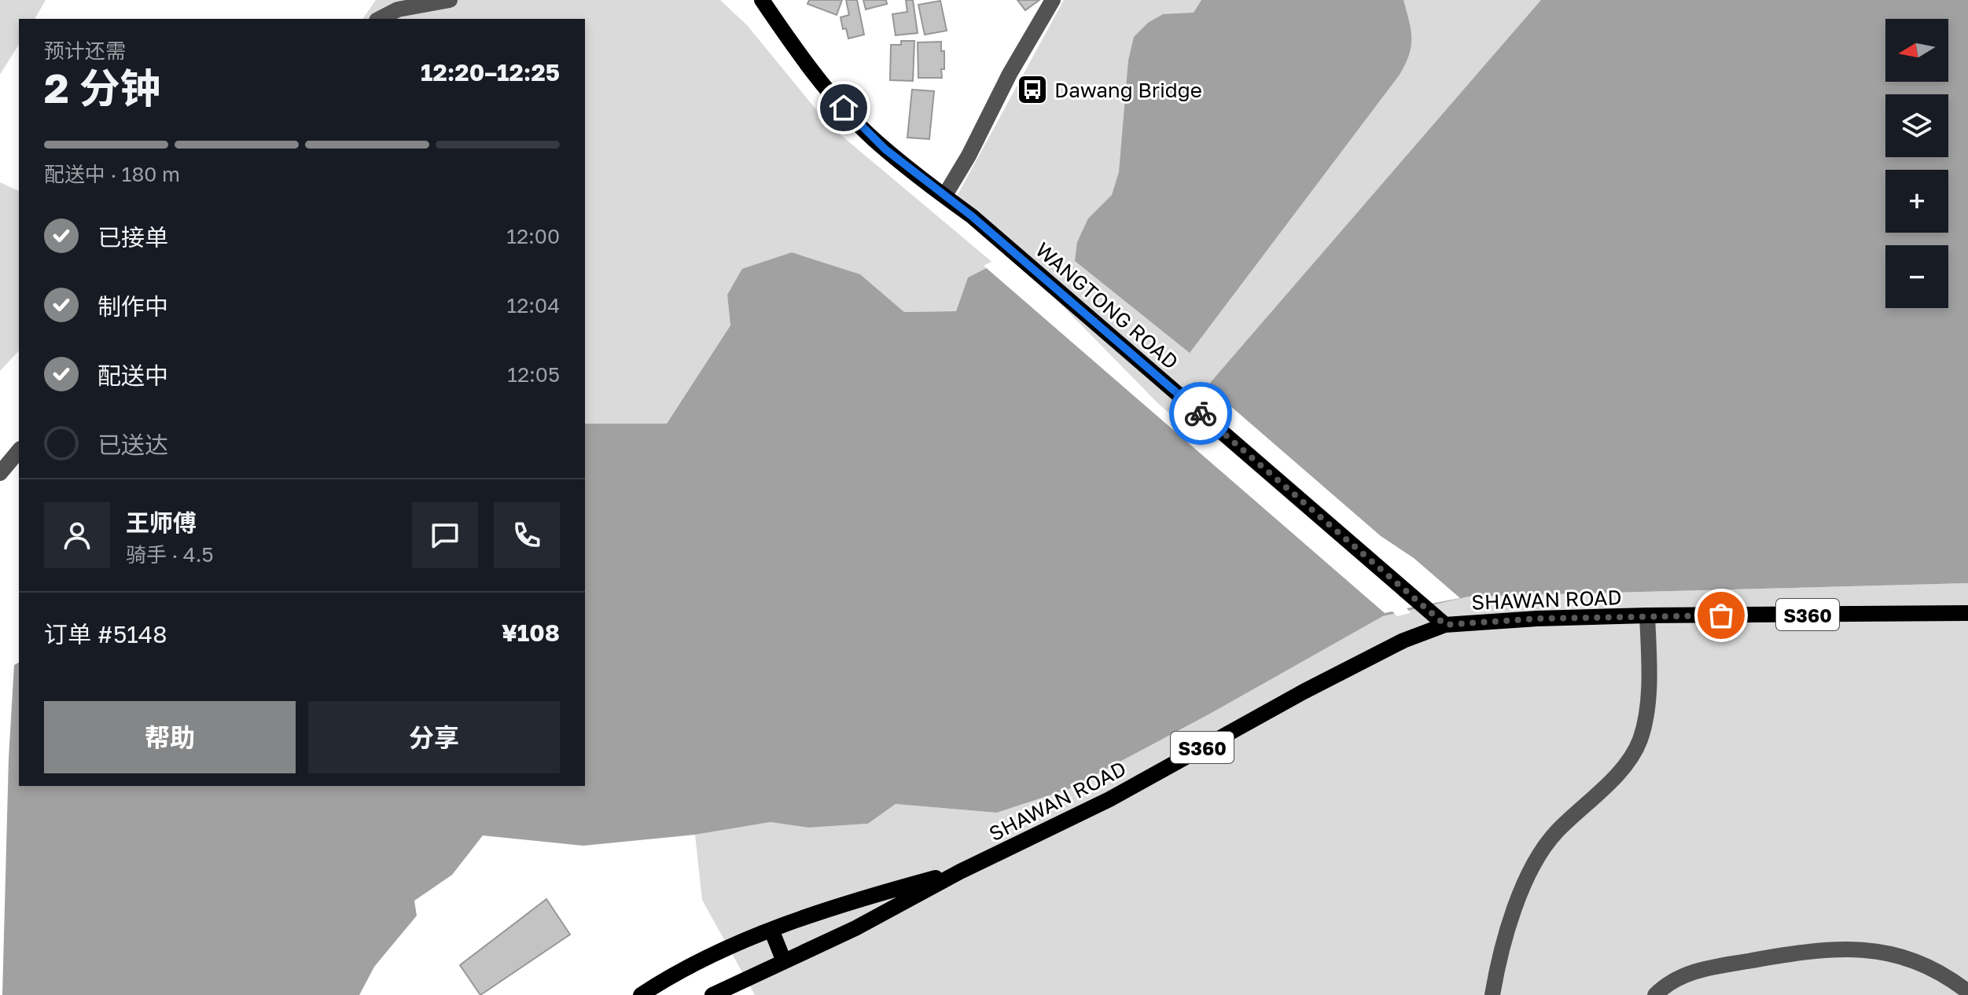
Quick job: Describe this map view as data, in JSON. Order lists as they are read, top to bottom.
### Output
{
  "streets": {
    "main road": ["WANGTONG ROAD", "SHAWAN ROAD", "S360"]
  },
  "crossings": [
    ["WANGTONG ROAD", "SHAWAN ROAD"]
  ],
  "places": {
    "bus stop": ["Dawang Bridge"]
  },
  "north": "left",
  "page": {
    "map_buttons": ["+", "−"],
    "heading": ["2 分钟", "预计还需", "12:20–12:25"],
    "panel": [
      "王师傅",
      "骑手 · 4.5",
      "订单 #5148",
      "¥108"
    ],
    "bar": "配送中 · 180 m",
    "list": [
      ["已接单", "12:00"],
      ["制作中", "12:04"],
      ["配送中", "12:05"],
      "已送达"
    ],
    "buttons": ["帮助", "分享"]
  }
}
